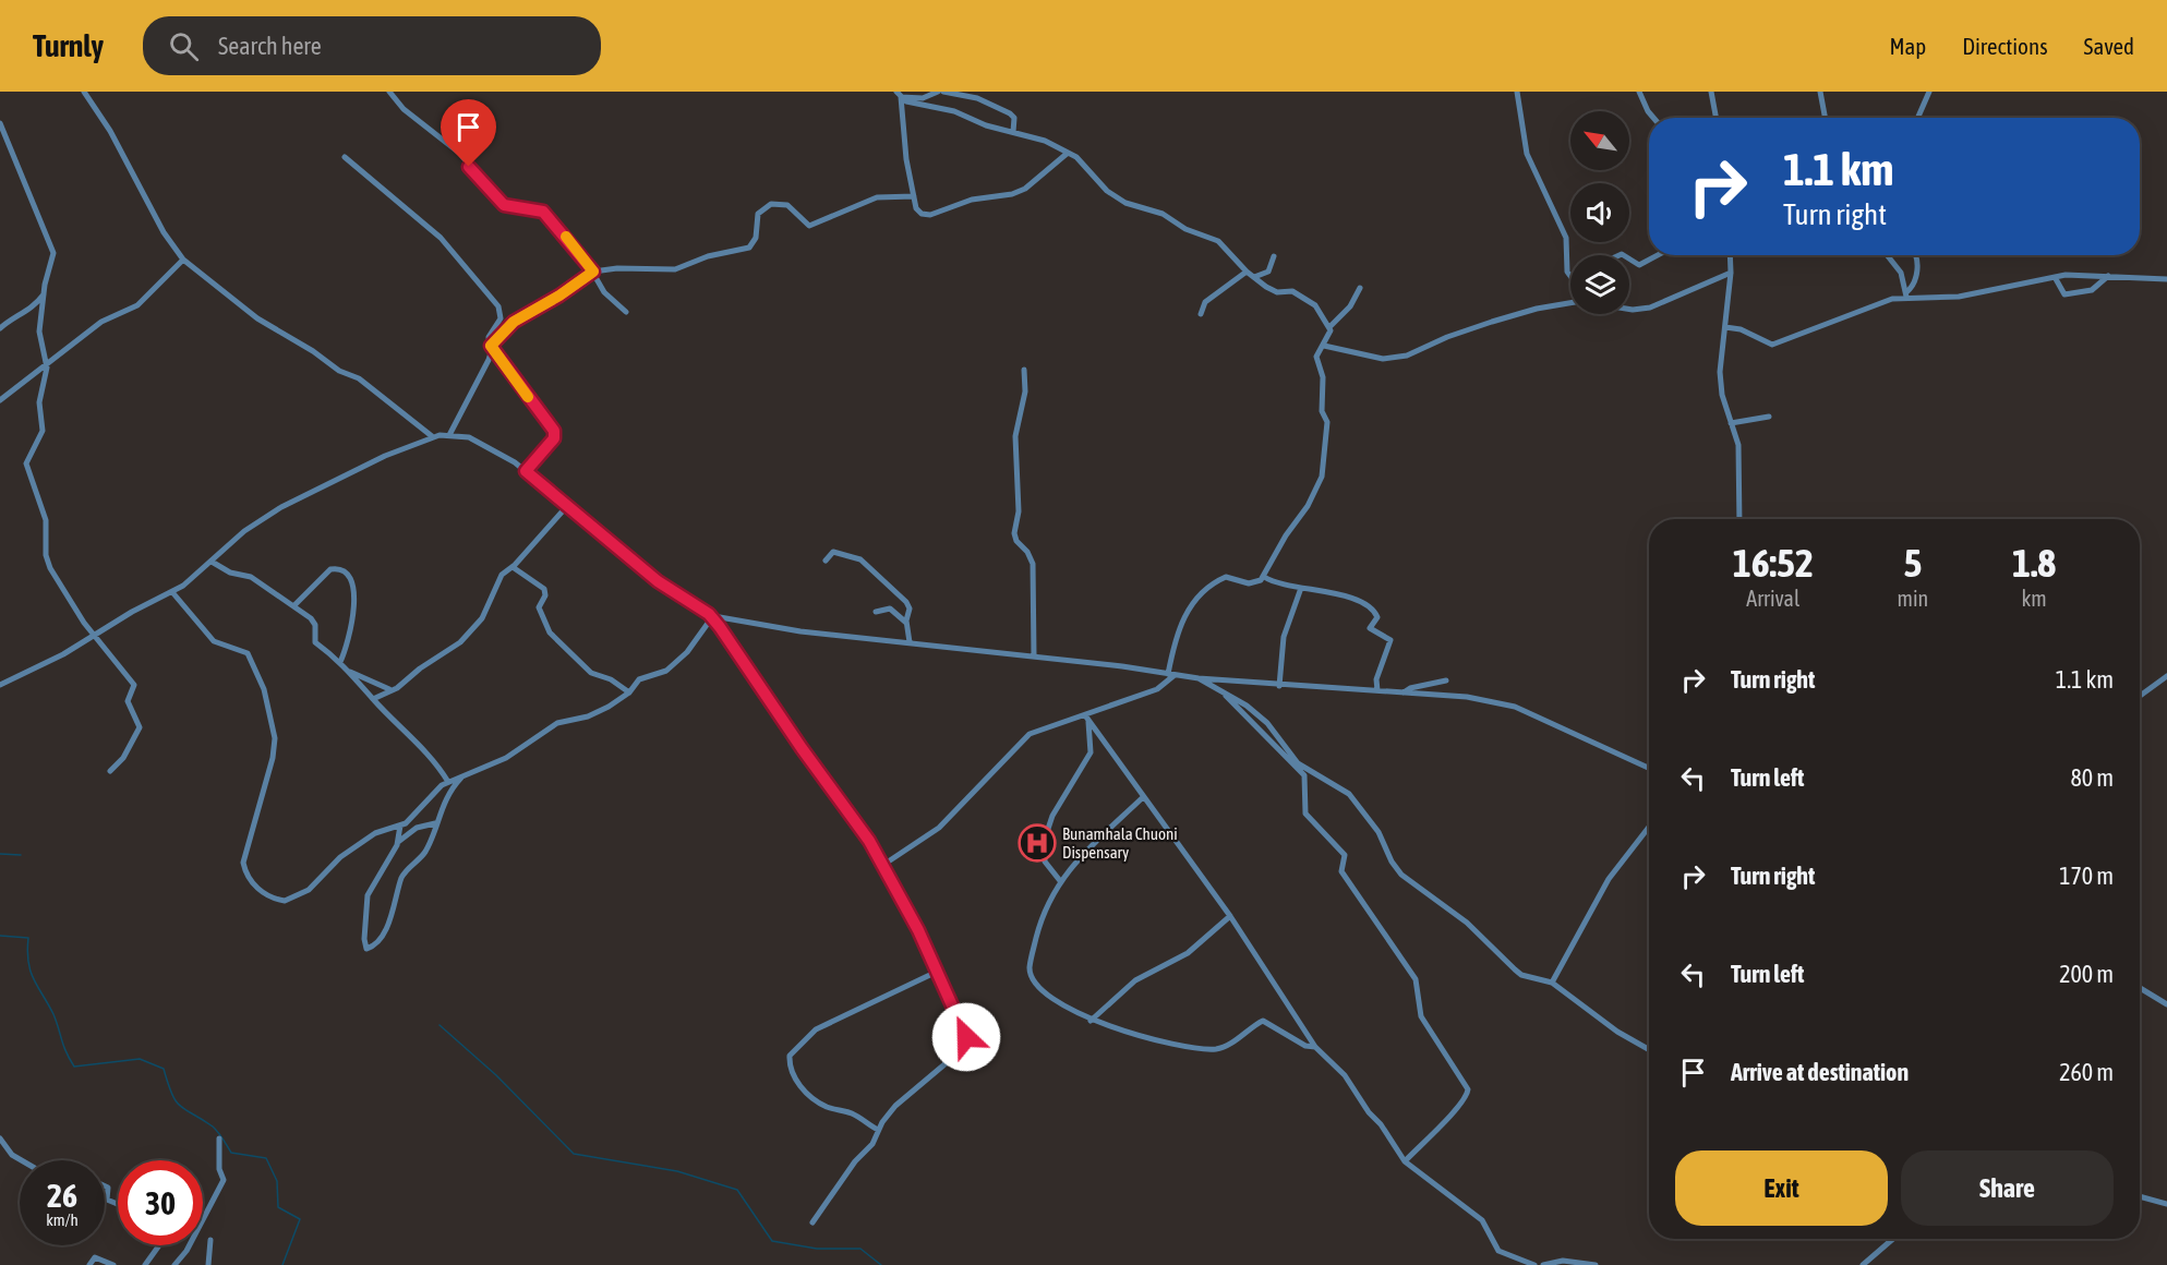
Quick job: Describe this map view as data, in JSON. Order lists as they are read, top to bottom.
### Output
{
  "places": {
    "hospital": ["Bunamhala Chuoni Dispensary"]
  },
  "north": "top left",
  "page": {
    "header": "Turnly",
    "search": "Search here",
    "nav": ["Map", "Directions", "Saved"],
    "turn": ["1.1 km", "Turn right"],
    "eta": [
      "16:52",
      "Arrival",
      "5",
      "min",
      "1.8",
      "km"
    ],
    "list": [
      {
        "name": "Turn right",
        "value": "1.1 km"
      },
      {
        "name": "Turn left",
        "value": "80 m"
      },
      {
        "name": "Turn right",
        "value": "170 m"
      },
      {
        "name": "Turn left",
        "value": "200 m"
      },
      {
        "name": "Arrive at destination",
        "value": "260 m"
      }
    ],
    "buttons": ["Exit", "Share"],
    "speed": "26 km/h",
    "limit": "30"
  }
}
